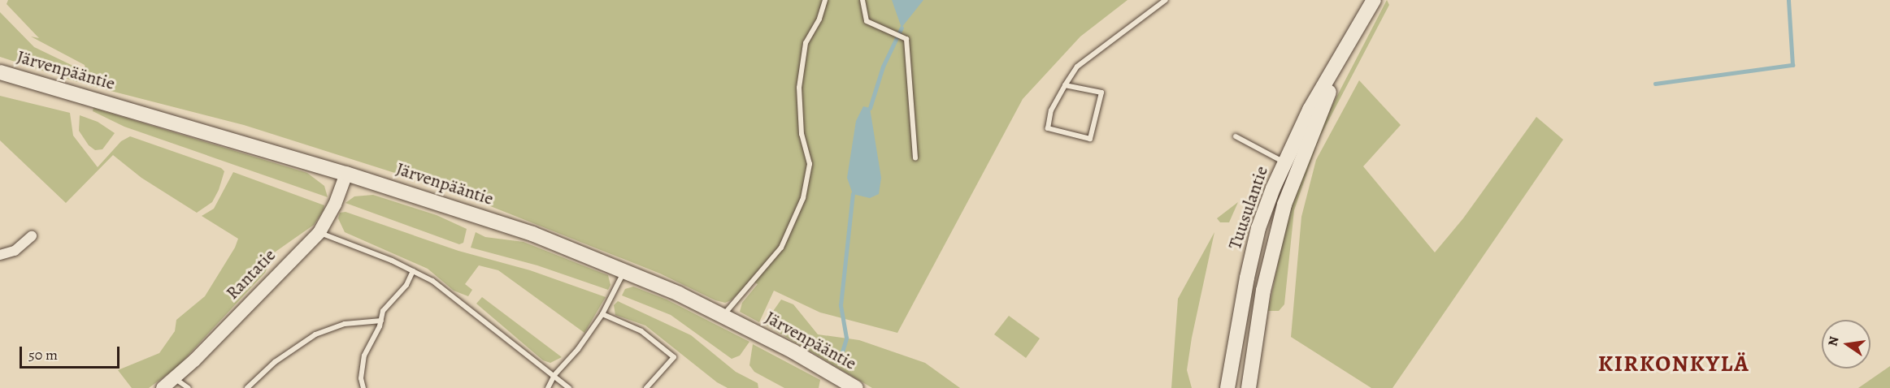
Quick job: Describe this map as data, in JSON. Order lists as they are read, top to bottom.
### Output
{
  "streets": {
    "main road": ["Järvenpääntie", "Tuusulantie"],
    "street": ["Rantatie"]
  },
  "crossings": [
    ["Järvenpääntie", "Rantatie"]
  ],
  "districts": ["KIRKONKYLÄ"],
  "scale_bar": "50 m",
  "north": "left"
}
